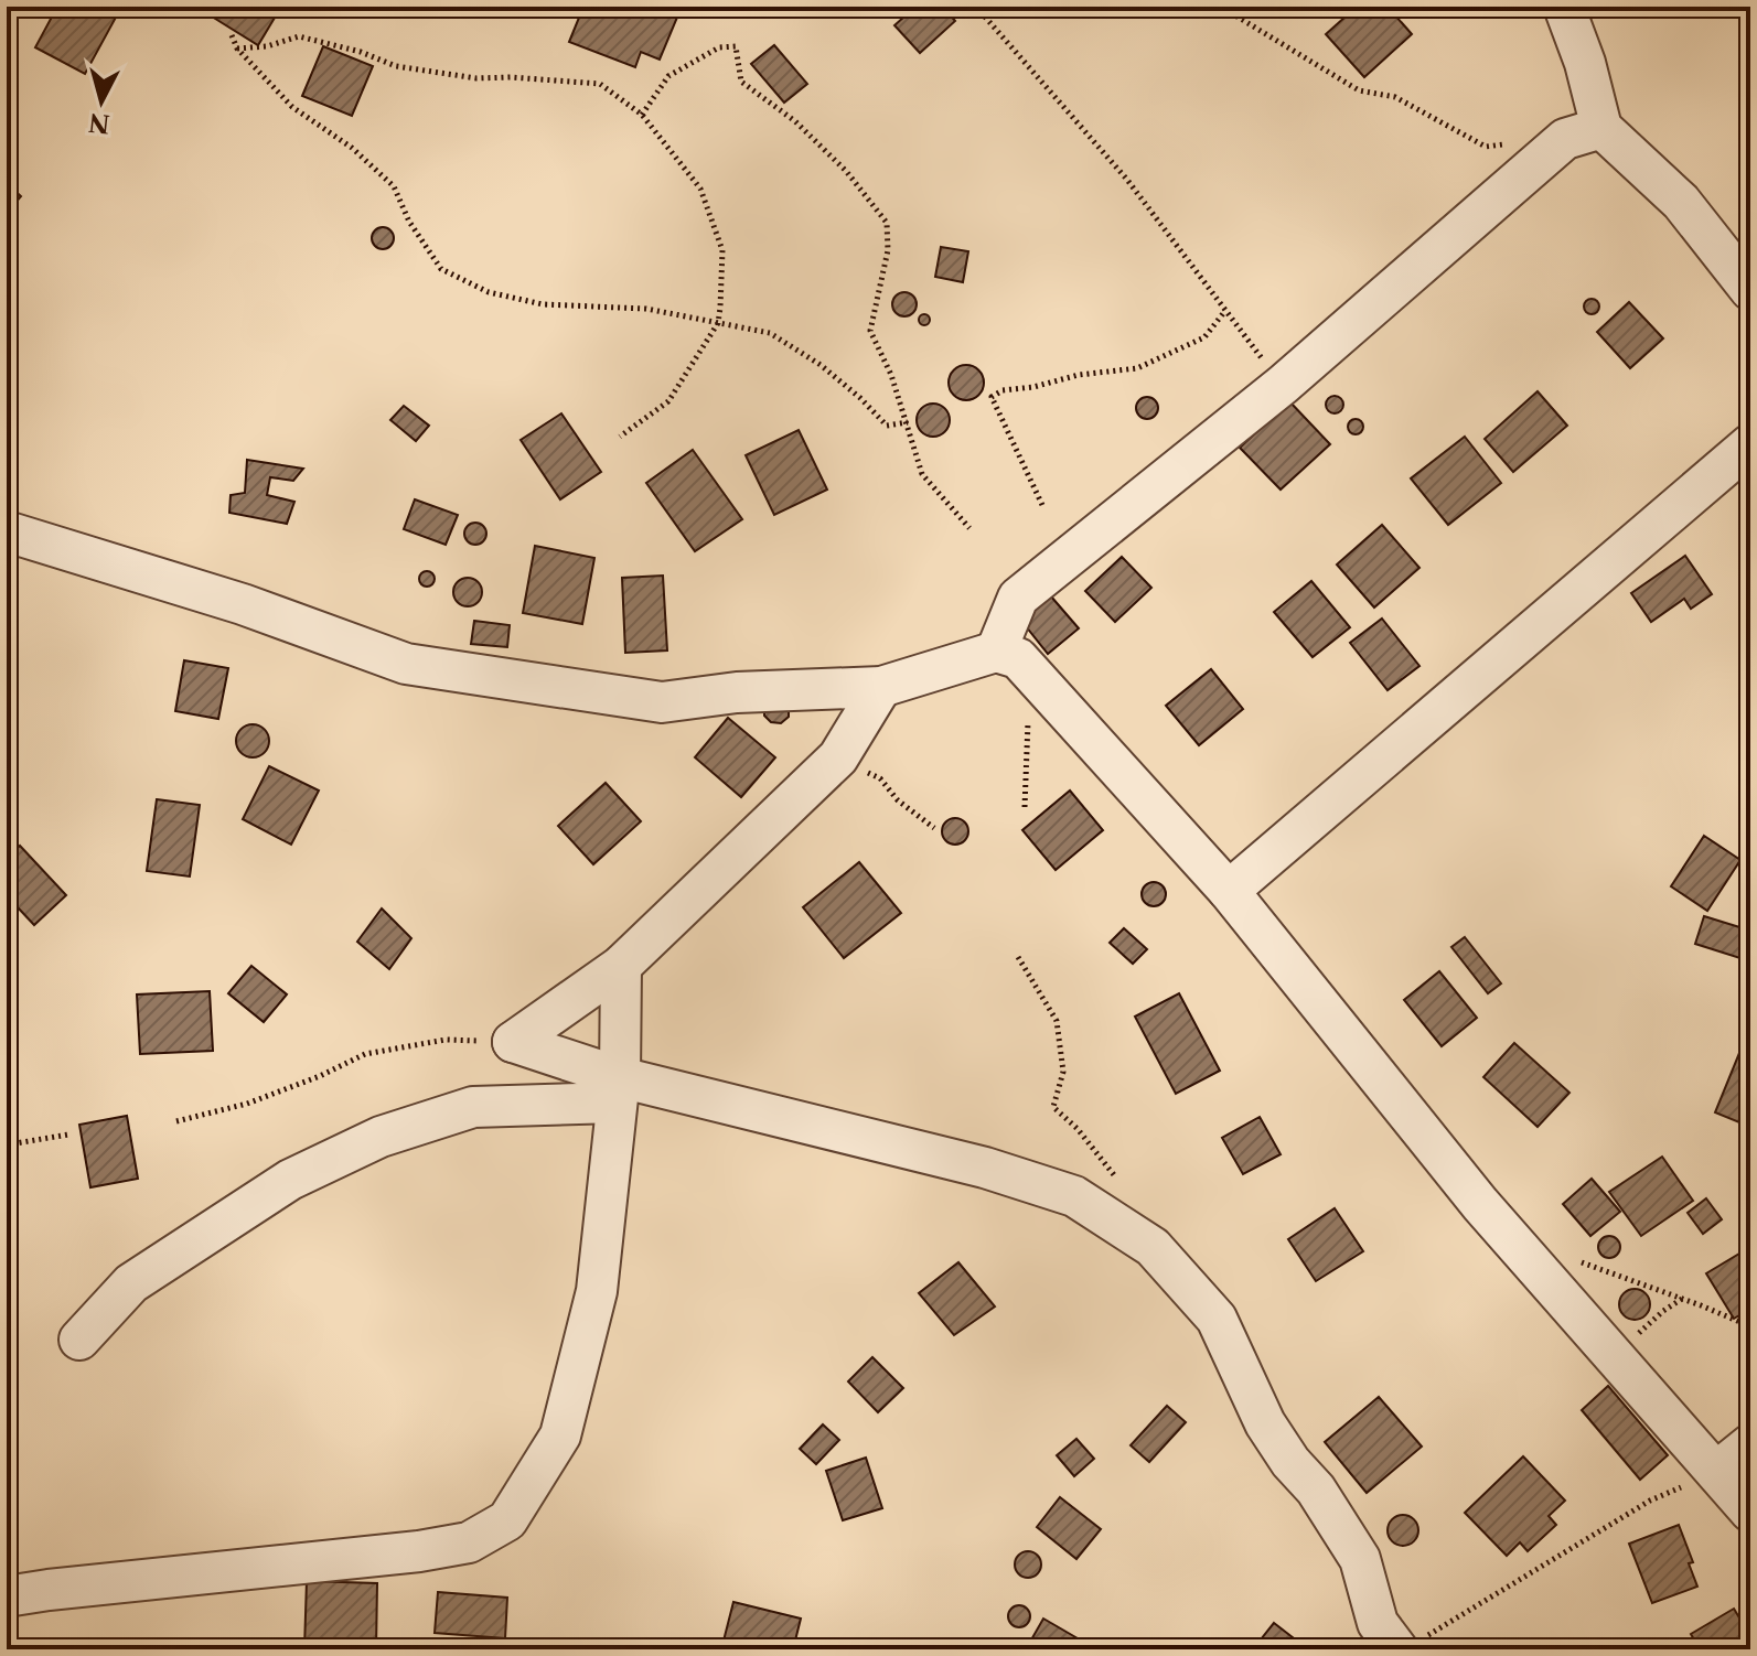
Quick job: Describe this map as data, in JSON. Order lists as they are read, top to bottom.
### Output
{
  "north": "bottom"
}
